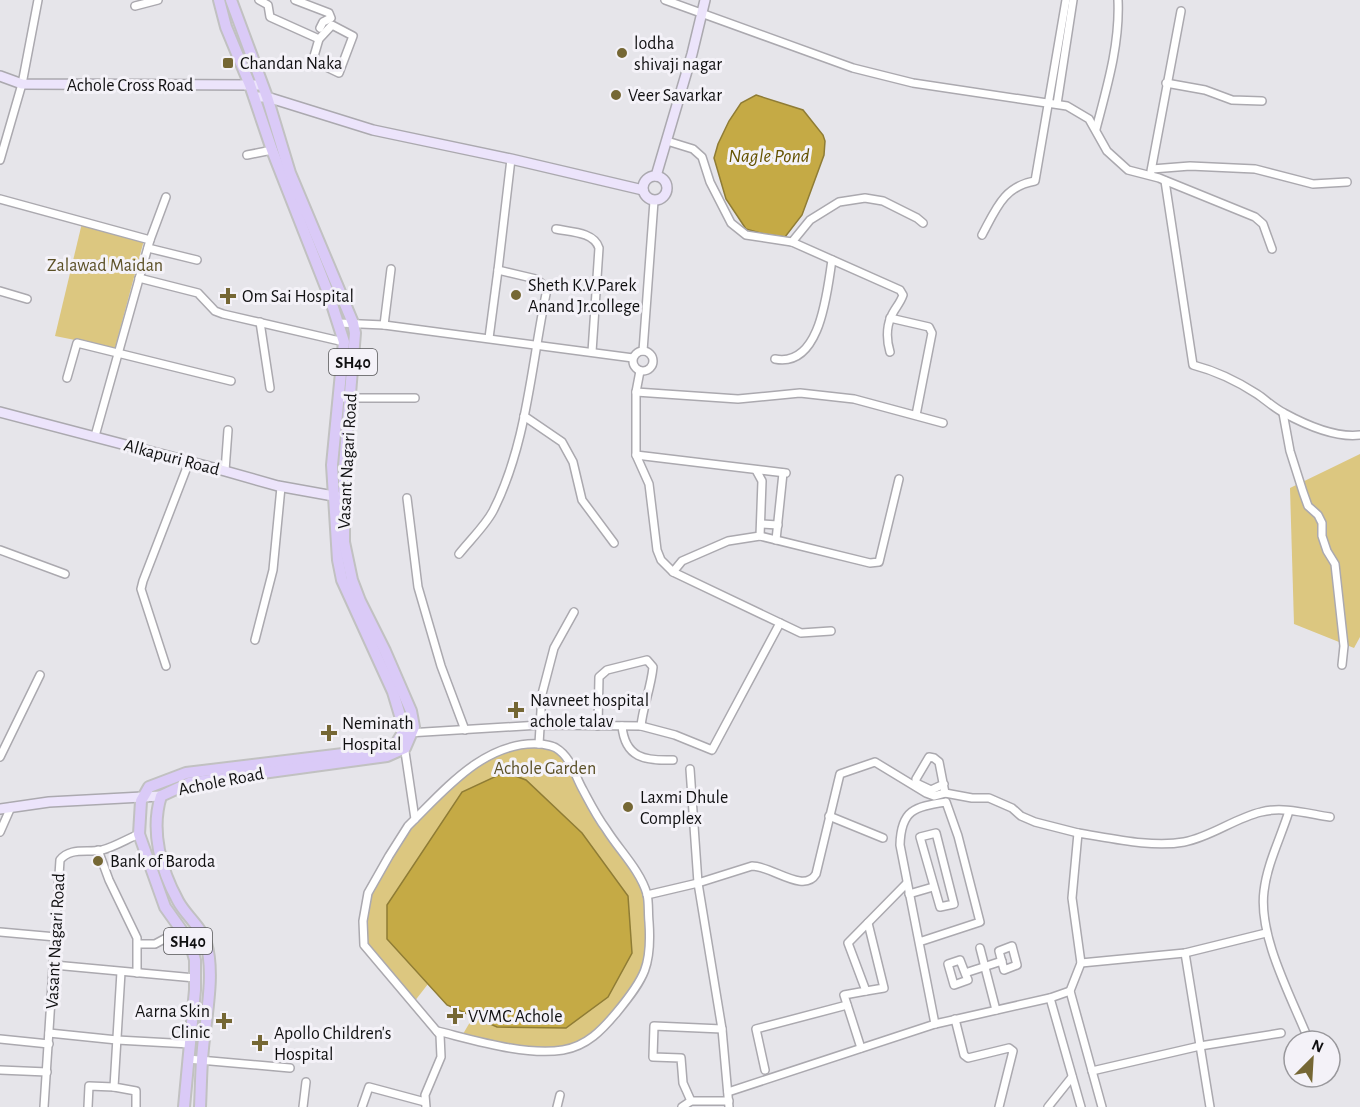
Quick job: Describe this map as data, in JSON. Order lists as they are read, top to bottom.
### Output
{
  "streets": {
    "main road": ["SH40", "Vasant Nagari Road", "Achole Road"],
    "street": ["Achole Cross Road", "Alkapuri Road"]
  },
  "crossings": [
    ["Achole Cross Road", "Vasant Nagari Road"],
    ["SH40", "Vasant Nagari Road"],
    ["SH40", "Achole Road"],
    ["Alkapuri Road", "Vasant Nagari Road"],
    ["Vasant Nagari Road", "Achole Road"]
  ],
  "water": ["Nagle Pond"],
  "parks": ["Zalawad Maidan", "Achole Garden"],
  "places": {
    "other": [
      "lodha shivaji nagar",
      "Veer Savarkar",
      "Sheth K.V.Parek Anand Jr.college",
      "Laxmi Dhule Complex",
      "Bank of Baroda"
    ],
    "transit": ["Chandan Naka"],
    "health": [
      "Om Sai Hospital",
      "Navneet hospital achole talav",
      "Neminath Hospital",
      "VVMC Achole",
      "Aarna Skin Clinic",
      "Apollo Children's Hospital"
    ]
  },
  "north": "top right"
}
